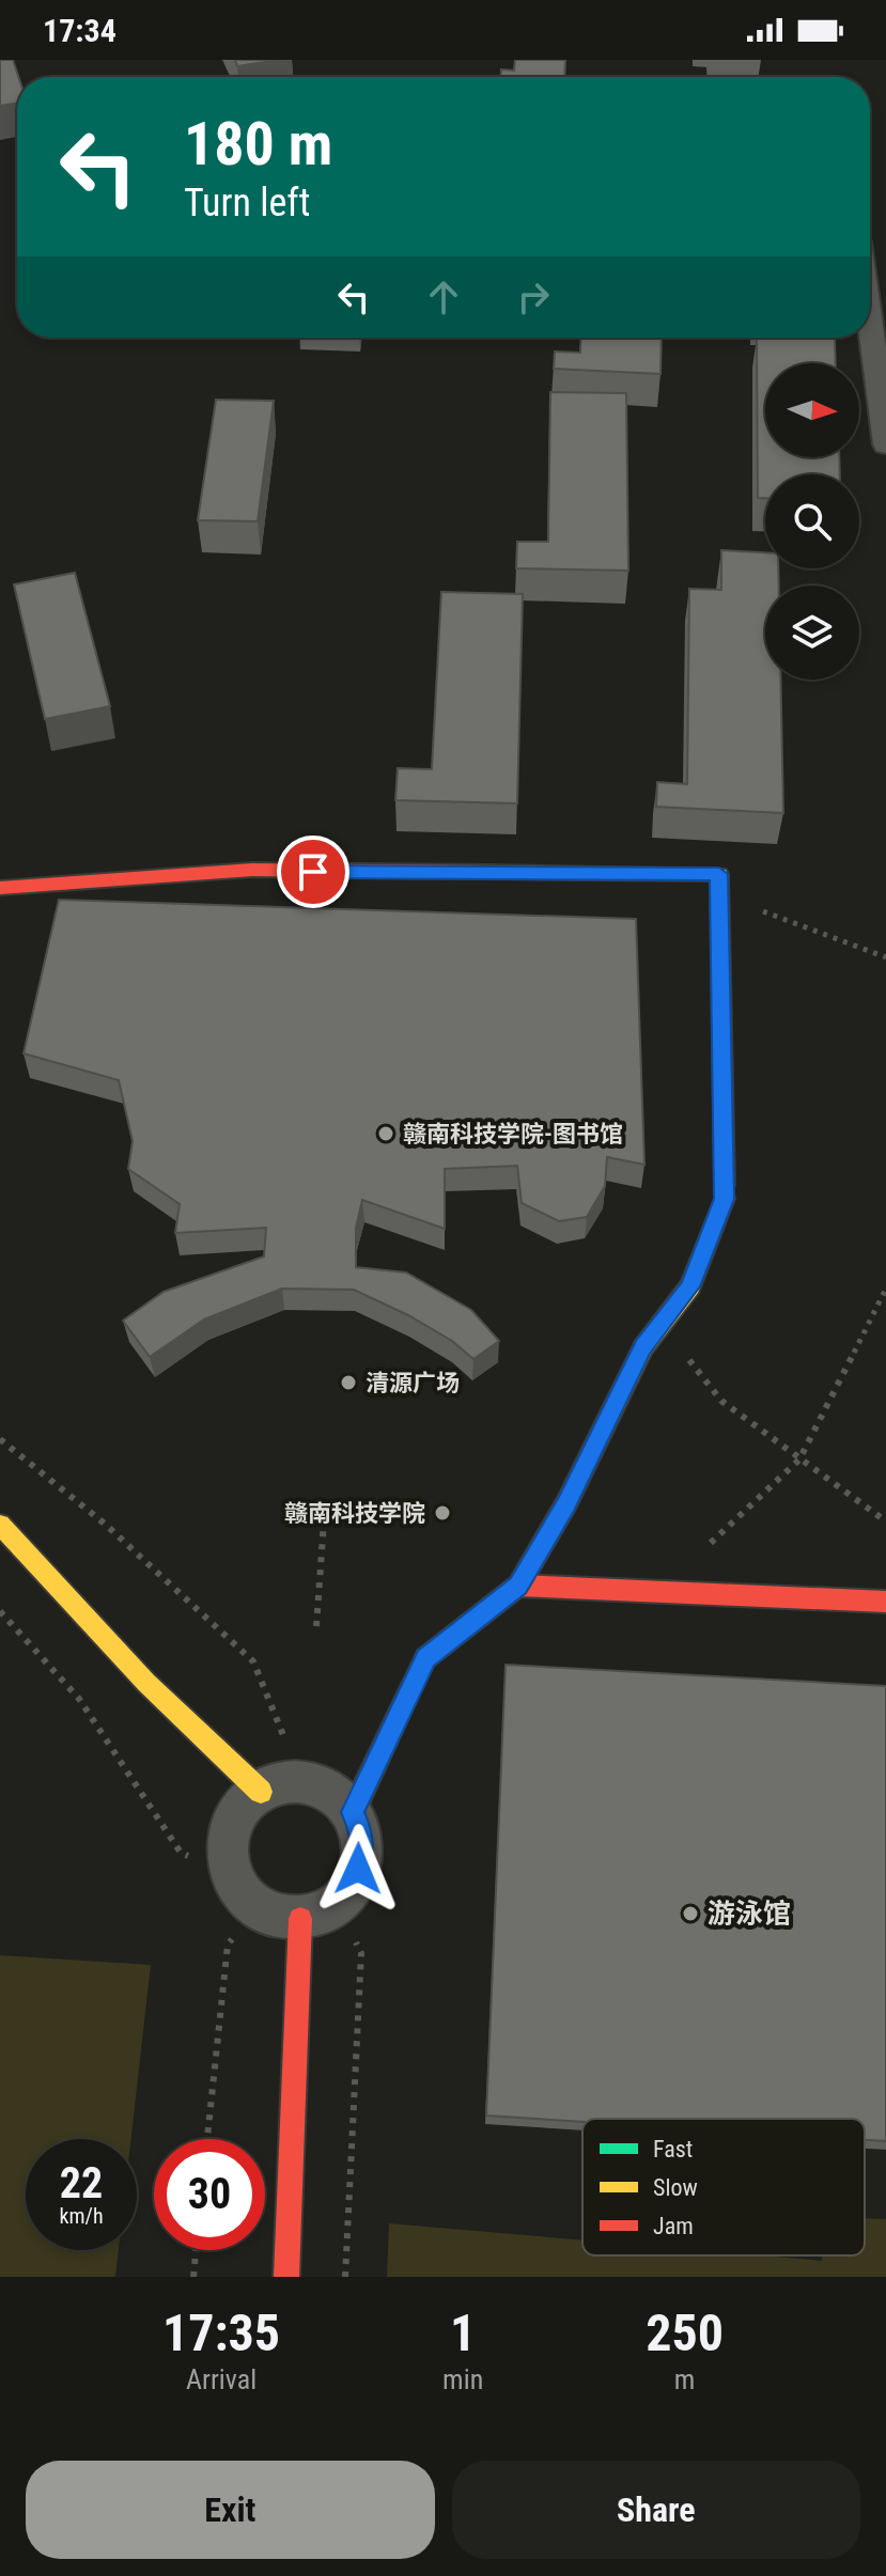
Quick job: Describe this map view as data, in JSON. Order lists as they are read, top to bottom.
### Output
{
  "places": [
    "赣南科技学院-图书馆",
    "清源广场",
    "赣南科技学院",
    "游泳馆"
  ],
  "legend": ["Fast", "Slow", "Jam"],
  "north": "right",
  "page": {
    "status": "17:34",
    "turn": ["180 m", "Turn left"],
    "speed": "22 km/h",
    "limit": "30",
    "eta": [
      "17:35",
      "Arrival",
      "1",
      "min",
      "250",
      "m"
    ],
    "buttons": ["Exit", "Share"]
  }
}
